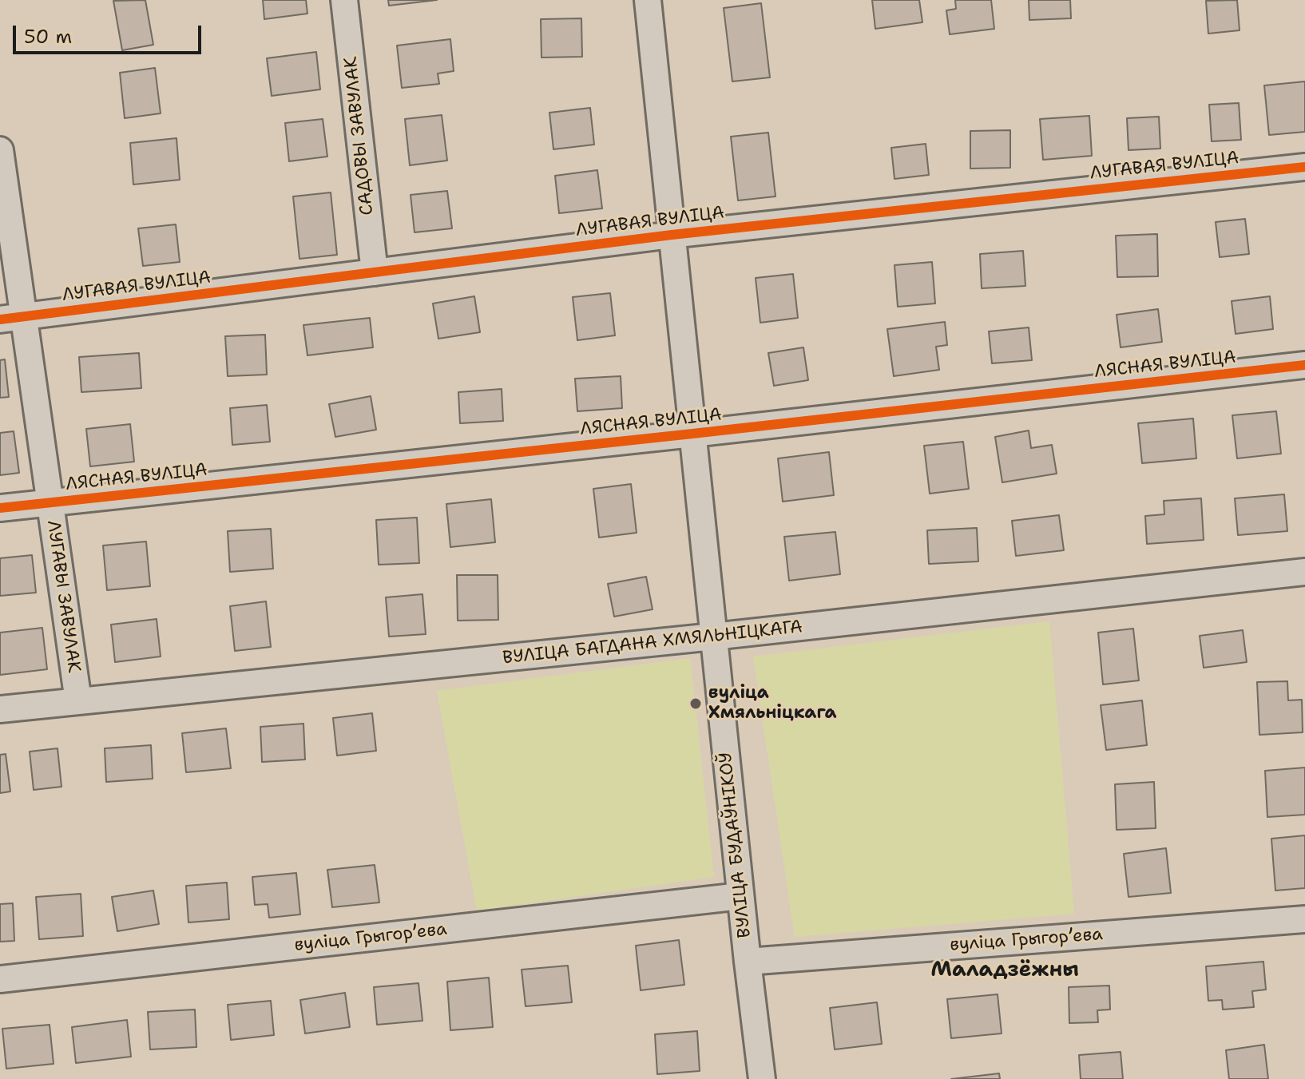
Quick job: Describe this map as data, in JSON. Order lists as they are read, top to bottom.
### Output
{
  "streets": {
    "street": [
      "САДОВЫ ЗАВУЛАК",
      "ЛУГАВАЯ ВУЛІЦА",
      "ЛЯСНАЯ ВУЛІЦА",
      "ЛУГАВЫ ЗАВУЛАК",
      "ВУЛІЦА БАГДАНА ХМЯЛЬНІЦКАГА",
      "ВУЛІЦА БУДАЎНІКОЎ",
      "вуліца Грыгорʼева"
    ]
  },
  "crossings": [
    ["САДОВЫ ЗАВУЛАК", "ЛУГАВАЯ ВУЛІЦА"],
    ["ЛУГАВАЯ ВУЛІЦА", "ЛУГАВЫ ЗАВУЛАК"],
    ["ЛУГАВАЯ ВУЛІЦА", "ВУЛІЦА БУДАЎНІКОЎ"],
    ["ЛЯСНАЯ ВУЛІЦА", "ЛУГАВЫ ЗАВУЛАК"],
    ["ЛЯСНАЯ ВУЛІЦА", "ВУЛІЦА БУДАЎНІКОЎ"],
    ["ЛУГАВЫ ЗАВУЛАК", "ВУЛІЦА БАГДАНА ХМЯЛЬНІЦКАГА"],
    ["ВУЛІЦА БАГДАНА ХМЯЛЬНІЦКАГА", "ВУЛІЦА БУДАЎНІКОЎ"],
    ["ВУЛІЦА БУДАЎНІКОЎ", "вуліца Грыгорʼева"]
  ],
  "districts": ["Маладзёжны"],
  "places": ["вуліца Хмяльніцкага"],
  "scale_bar": "50 m"
}
